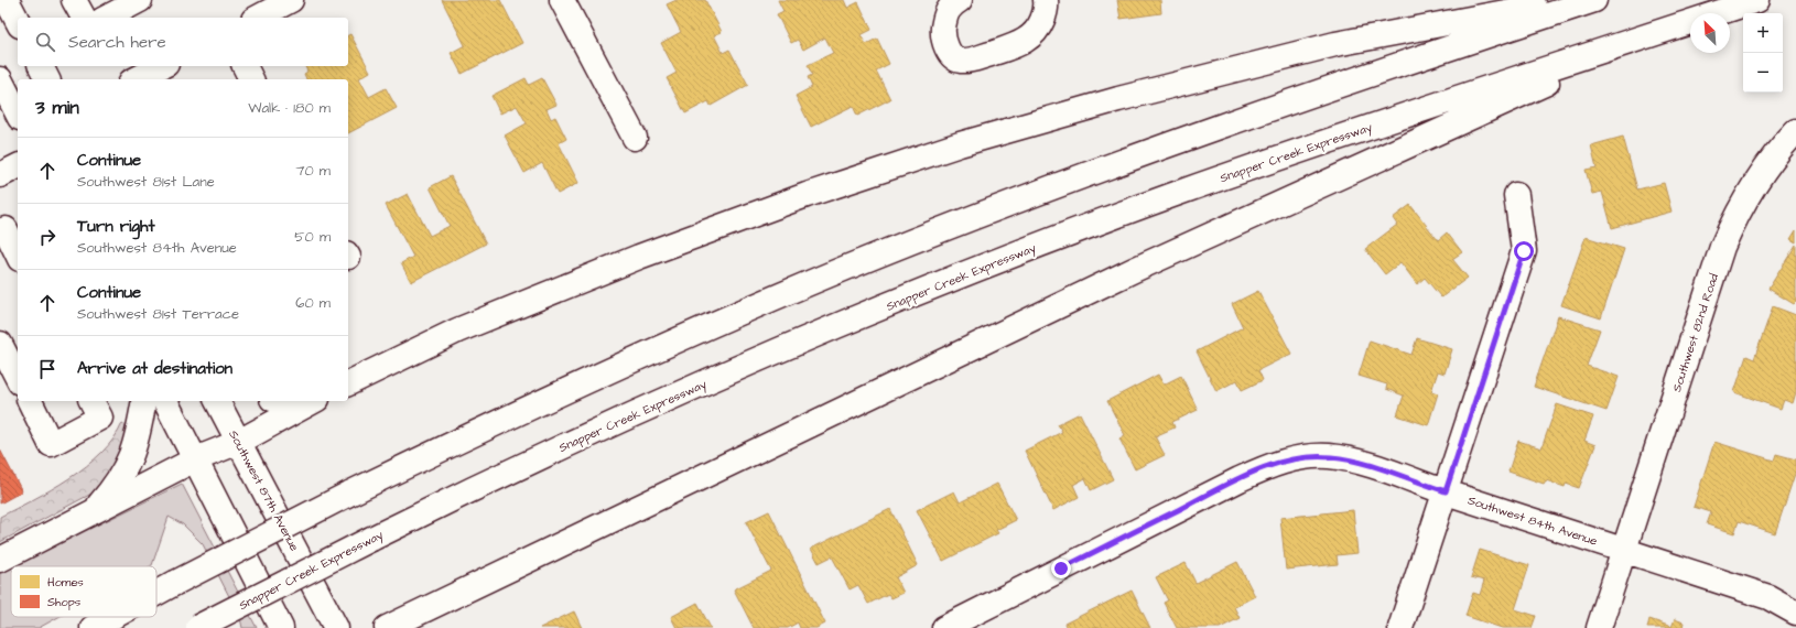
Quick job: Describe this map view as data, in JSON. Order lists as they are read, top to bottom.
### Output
{
  "streets": {
    "main road": [
      "Snapper Creek Expressway",
      "Southwest 82nd Road",
      "Southwest 87th Avenue",
      "Southwest 84th Avenue"
    ]
  },
  "crossings": [
    ["Southwest 82nd Road", "Southwest 84th Avenue"]
  ],
  "legend": ["Homes", "Shops"],
  "north": "top left",
  "page": {
    "map_buttons": ["+", "−"],
    "search": "Search here",
    "heading": ["3 min", "Walk · 180 m"],
    "list": [
      ["Continue", "Southwest 81st Lane", "70 m"],
      ["Turn right", "Southwest 84th Avenue", "50 m"],
      ["Continue", "Southwest 81st Terrace", "60 m"],
      "Arrive at destination"
    ]
  }
}
